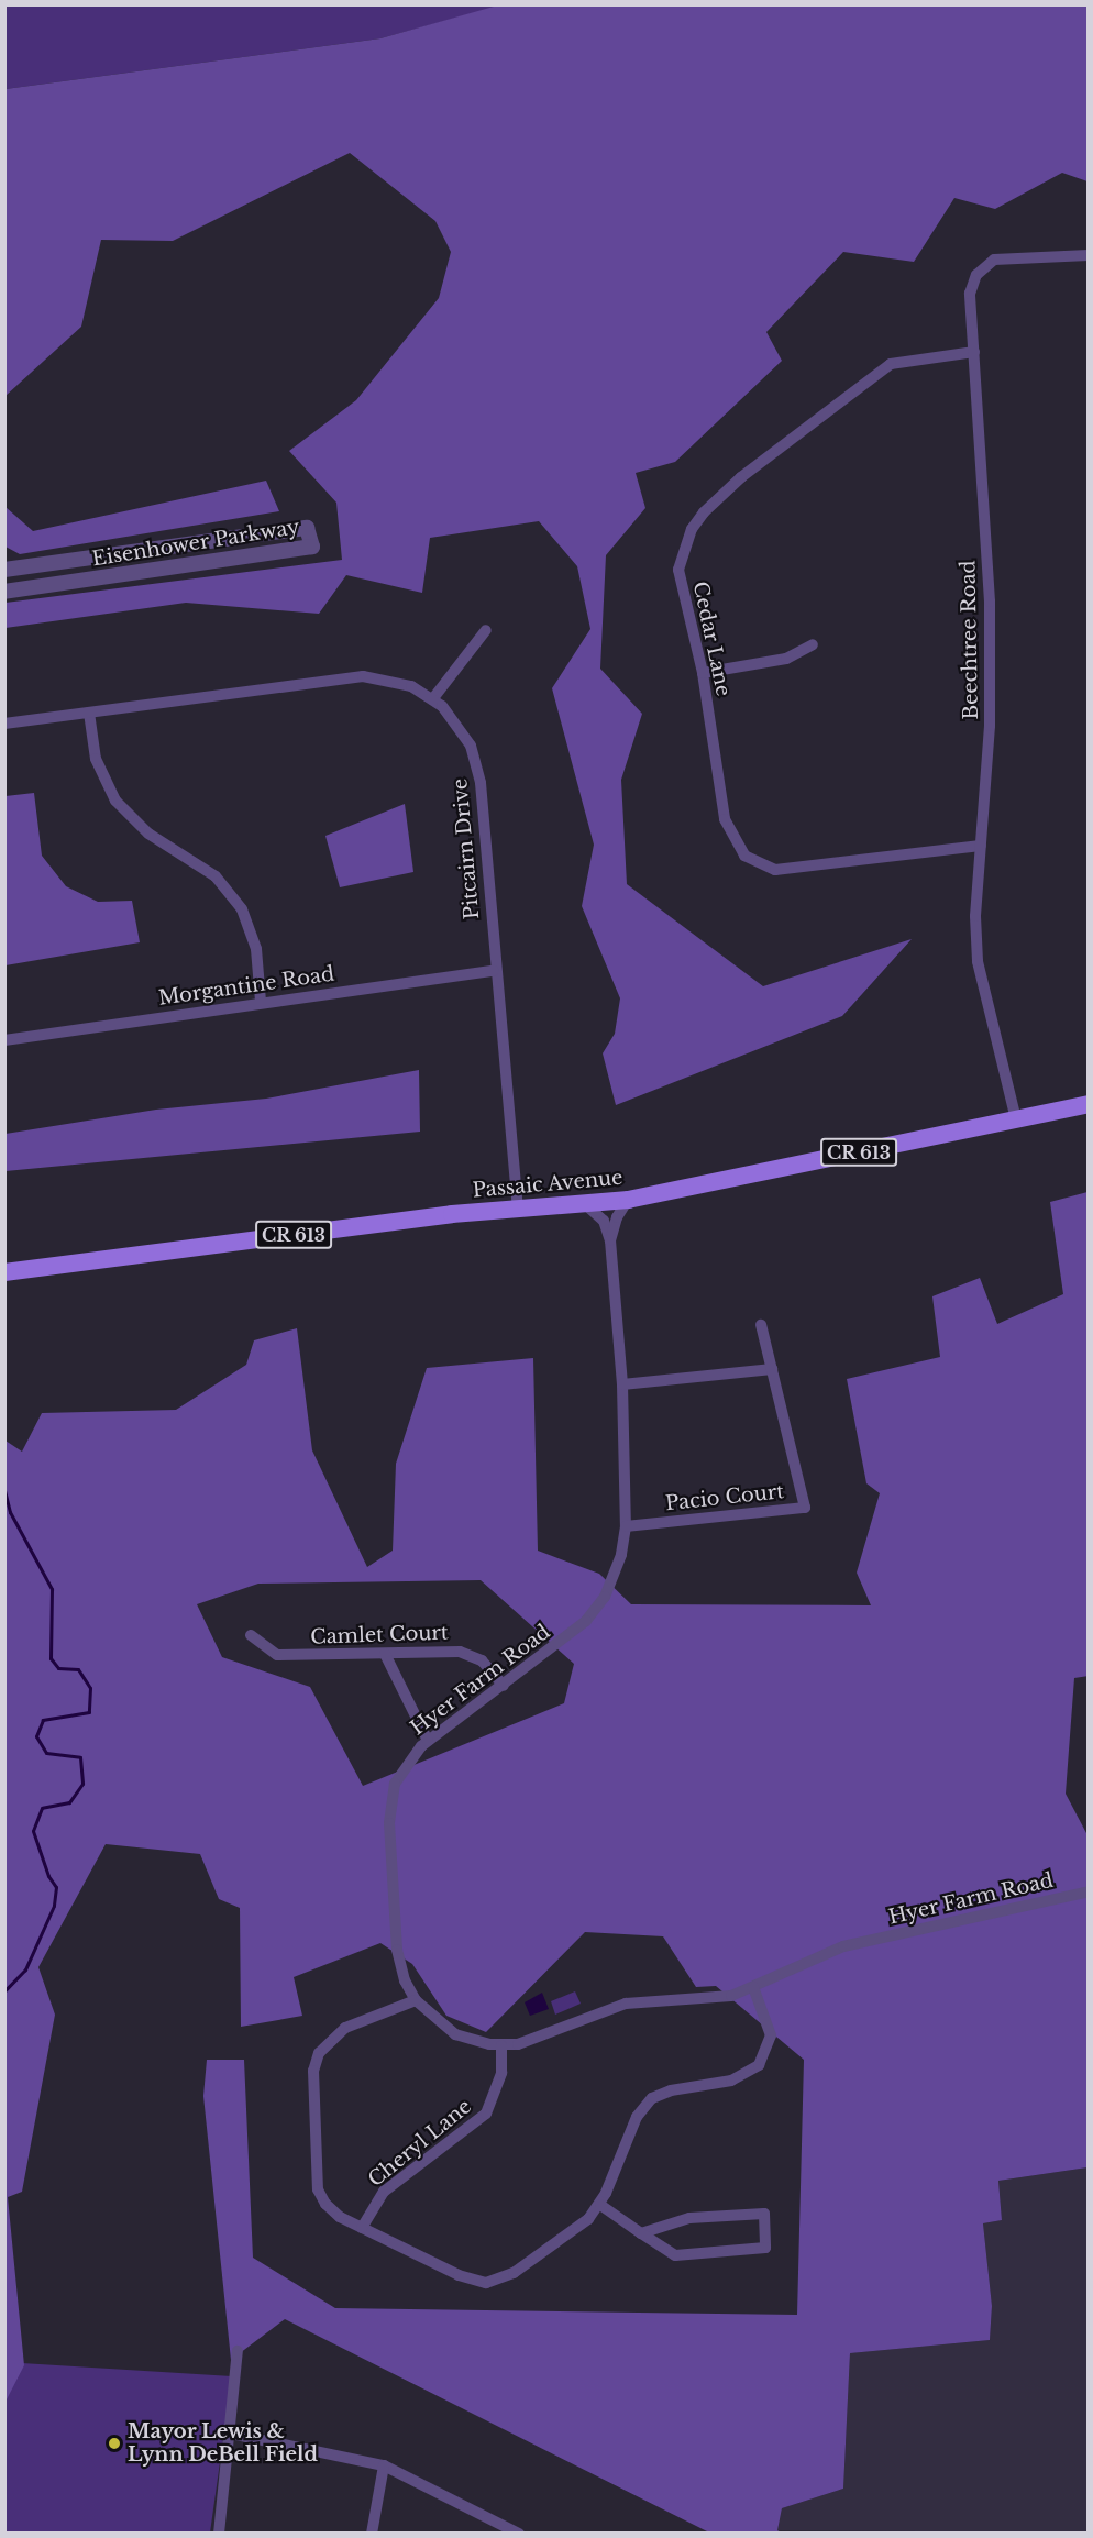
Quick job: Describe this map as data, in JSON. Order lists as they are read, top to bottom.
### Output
{
  "streets": {
    "main road": ["CR 613", "Passaic Avenue"],
    "street": [
      "Eisenhower Parkway",
      "Cedar Lane",
      "Beechtree Road",
      "Pitcairn Drive",
      "Morgantine Road",
      "Pacio Court",
      "Camlet Court",
      "Hyer Farm Road",
      "Cheryl Lane"
    ]
  },
  "crossings": [
    ["Cedar Lane", "Beechtree Road"],
    ["Beechtree Road", "Passaic Avenue"],
    ["Pitcairn Drive", "Morgantine Road"],
    ["Pitcairn Drive", "Passaic Avenue"],
    ["Passaic Avenue", "Hyer Farm Road"],
    ["Pacio Court", "Hyer Farm Road"],
    ["Camlet Court", "Hyer Farm Road"],
    ["Hyer Farm Road", "Cheryl Lane"]
  ],
  "places": ["Mayor Lewis & Lynn DeBell Field"]
}
